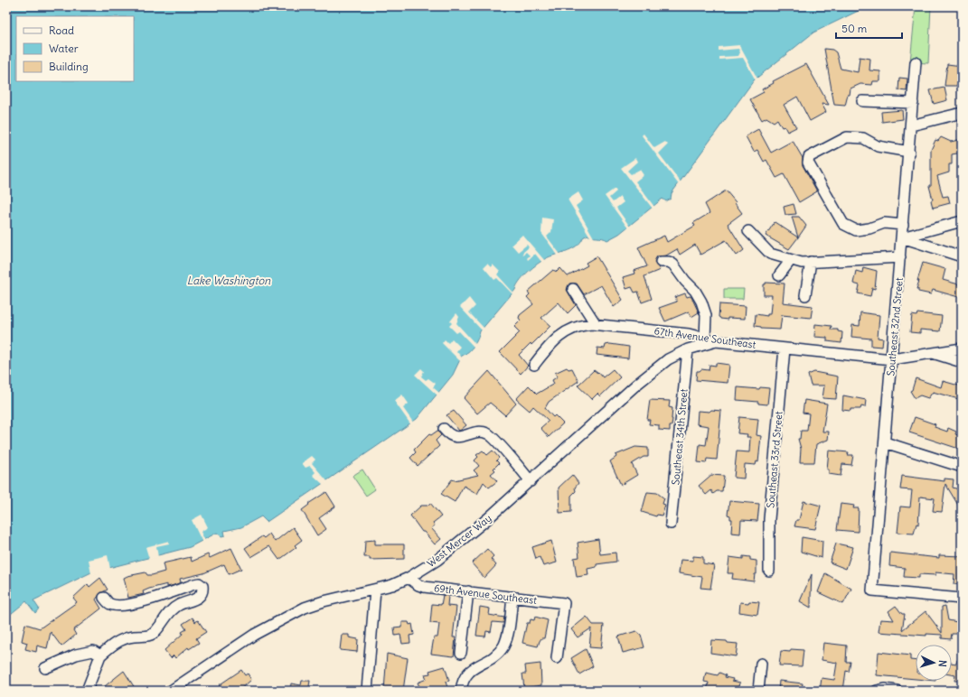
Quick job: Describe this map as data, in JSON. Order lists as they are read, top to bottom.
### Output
{
  "streets": {
    "street": [
      "Southeast 32nd Street",
      "67th Avenue Southeast",
      "Southeast 34th Street",
      "Southeast 33rd Street",
      "West Mercer Way",
      "69th Avenue Southeast"
    ]
  },
  "crossings": [
    ["Southeast 32nd Street", "67th Avenue Southeast"],
    ["67th Avenue Southeast", "Southeast 33rd Street"],
    ["67th Avenue Southeast", "West Mercer Way"],
    ["Southeast 34th Street", "West Mercer Way"],
    ["West Mercer Way", "69th Avenue Southeast"]
  ],
  "water": ["Lake Washington"],
  "legend": ["Road", "Water", "Building"],
  "scale_bar": "50 m",
  "north": "right"
}
